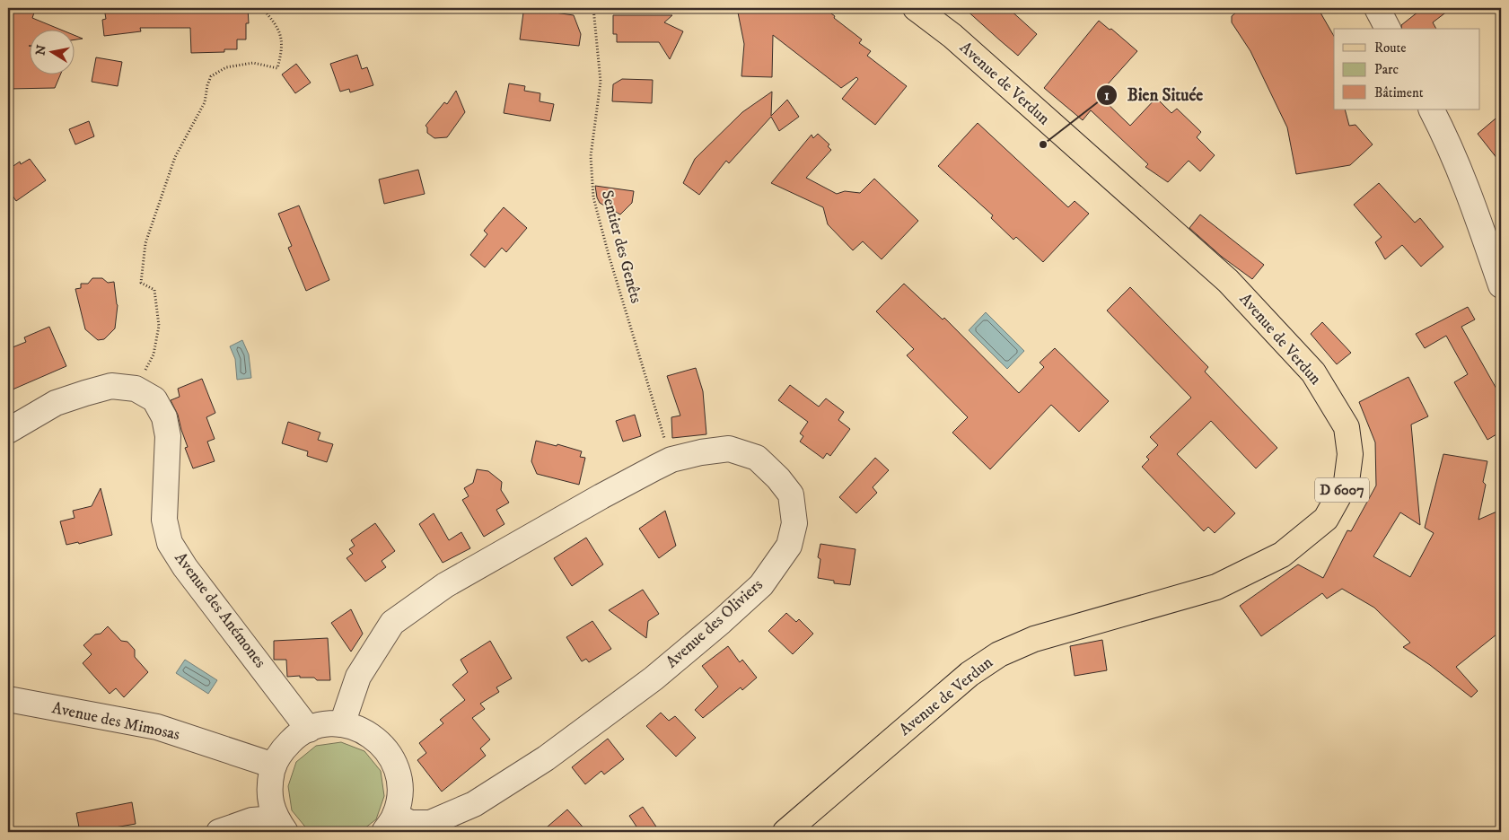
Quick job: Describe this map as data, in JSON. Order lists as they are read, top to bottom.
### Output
{
  "streets": {
    "main road": ["Avenue de Verdun", "D 6007"],
    "street": ["Avenue des Anémones", "Avenue des Oliviers", "Avenue des Mimosas"],
    "path": ["Sentier des Genêts"]
  },
  "crossings": [
    ["Sentier des Genêts", "Avenue des Oliviers"]
  ],
  "places": ["Bien Située"],
  "legend": ["Route", "Parc", "Bâtiment"],
  "north": "left"
}
